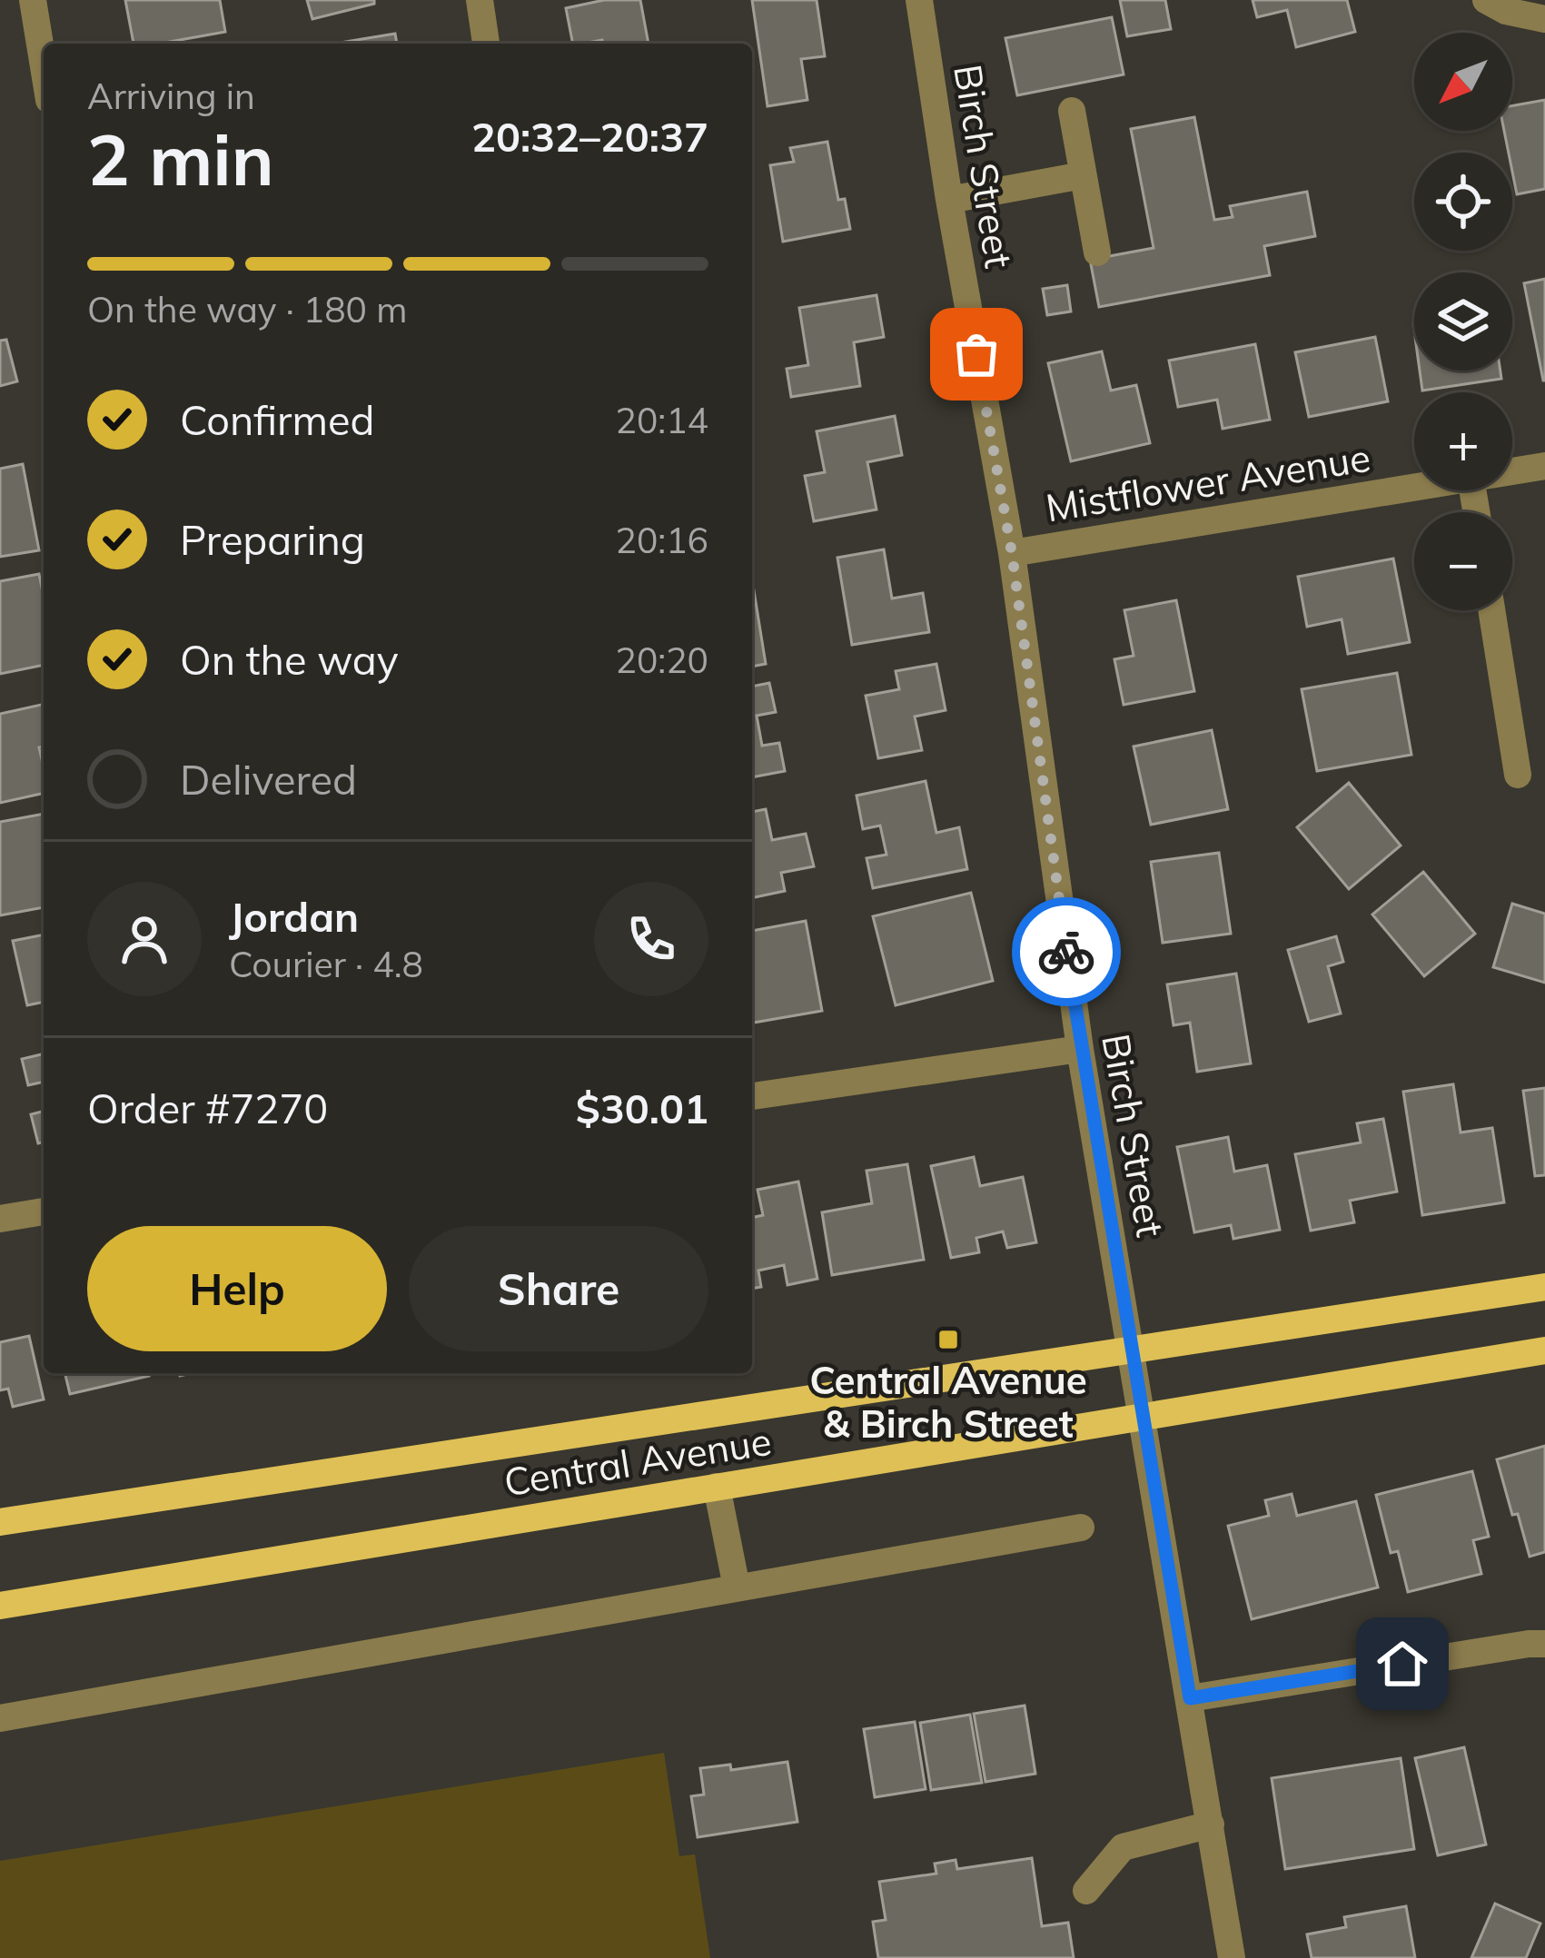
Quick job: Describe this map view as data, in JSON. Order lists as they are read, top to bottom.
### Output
{
  "streets": {
    "main road": ["Central Avenue"],
    "street": ["Birch Street", "Mistflower Avenue"]
  },
  "crossings": [
    ["Birch Street", "Mistflower Avenue"],
    ["Birch Street", "Central Avenue"]
  ],
  "places": {
    "transit": ["Central Avenue & Birch Street"]
  },
  "north": "bottom left",
  "page": {
    "map_buttons": ["+", "−"],
    "heading": ["2 min", "Arriving in", "20:32–20:37"],
    "panel": [
      "Jordan",
      "Courier · 4.8",
      "Order #7270",
      "$30.01"
    ],
    "bar": "On the way · 180 m",
    "list": [
      ["Confirmed", "20:14"],
      ["Preparing", "20:16"],
      ["On the way", "20:20"],
      "Delivered"
    ],
    "buttons": ["Help", "Share"]
  }
}
